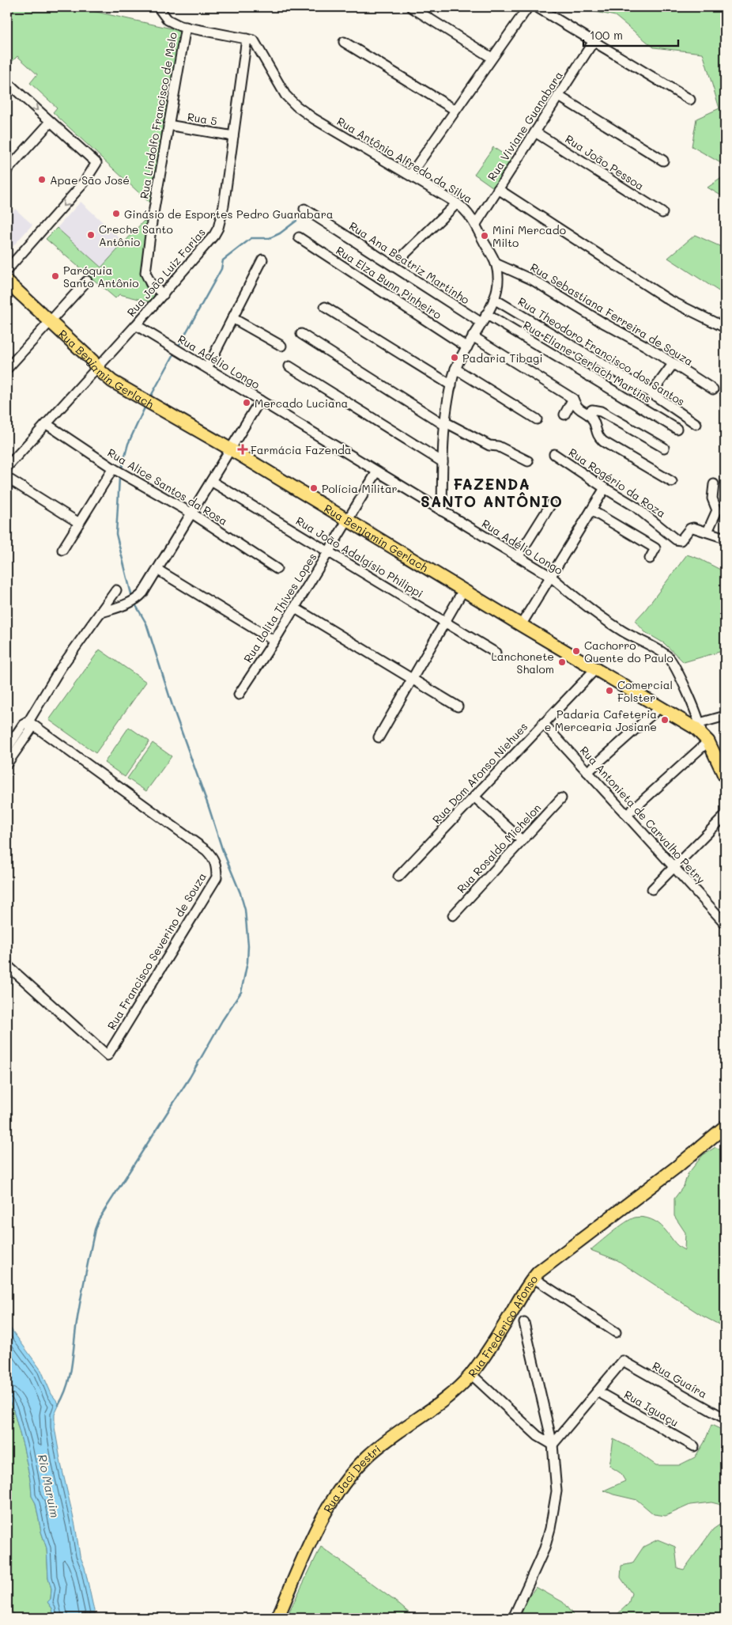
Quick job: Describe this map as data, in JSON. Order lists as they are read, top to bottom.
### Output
{
  "streets": {
    "main road": ["Rua Benjamin Gerlach", "Rua Frederico Afonso", "Rua Jaci Destri"],
    "street": [
      "Rua Lindolfo Francisco de Melo",
      "Rua 5",
      "Rua Viviane Guanabara",
      "Rua Antônio Alfredo da Silva",
      "Rua João Pessoa",
      "Rua Ana Beatriz Martinho",
      "Rua João Luiz Farias",
      "Rua Elza Bunn Pinheiro",
      "Rua Sebastiana Ferreira de Souza",
      "Rua Theodoro Francisco dos Santos",
      "Rua Adélio Longo",
      "Rua Eliane Gerlach Martins",
      "Rua Rogério da Roza",
      "Rua Alice Santos da Rosa",
      "Rua João Adalgísio Philippi",
      "Rua Lolita Thives Lopes",
      "Rua Dom Afonso Niehues",
      "Rua Antonieta de Carvalho Petry",
      "Rua Rosaldo Michelon",
      "Rua Francisco Severino de Souza",
      "Rua Guaíra",
      "Rua Iguaçu"
    ]
  },
  "crossings": [
    ["Rua Lindolfo Francisco de Melo", "Rua 5"],
    ["Rua Lindolfo Francisco de Melo", "Rua Antônio Alfredo da Silva"],
    ["Rua Lindolfo Francisco de Melo", "Rua João Luiz Farias"],
    ["Rua 5", "Rua João Luiz Farias"],
    ["Rua Viviane Guanabara", "Rua Antônio Alfredo da Silva"],
    ["Rua Viviane Guanabara", "Rua João Pessoa"],
    ["Rua Antônio Alfredo da Silva", "Rua Ana Beatriz Martinho"],
    ["Rua Antônio Alfredo da Silva", "Rua João Luiz Farias"],
    ["Rua Antônio Alfredo da Silva", "Rua Elza Bunn Pinheiro"],
    ["Rua Antônio Alfredo da Silva", "Rua Sebastiana Ferreira de Souza"],
    ["Rua Antônio Alfredo da Silva", "Rua Theodoro Francisco dos Santos"],
    ["Rua Antônio Alfredo da Silva", "Rua Adélio Longo"],
    ["Rua Antônio Alfredo da Silva", "Rua Eliane Gerlach Martins"],
    ["Rua João Luiz Farias", "Rua Adélio Longo"],
    ["Rua João Luiz Farias", "Rua Benjamin Gerlach"],
    ["Rua João Luiz Farias", "Rua Alice Santos da Rosa"],
    ["Rua Adélio Longo", "Rua Benjamin Gerlach"],
    ["Rua Adélio Longo", "Rua Lolita Thives Lopes"],
    ["Rua Benjamin Gerlach", "Rua Lolita Thives Lopes"],
    ["Rua Benjamin Gerlach", "Rua Dom Afonso Niehues"],
    ["Rua João Adalgísio Philippi", "Rua Lolita Thives Lopes"],
    ["Rua Dom Afonso Niehues", "Rua Antonieta de Carvalho Petry"],
    ["Rua Frederico Afonso", "Rua Jaci Destri"],
    ["Rua Guaíra", "Rua Iguaçu"]
  ],
  "districts": ["FAZENDA SANTO ANTÔNIO"],
  "water": ["Rio Maruim"],
  "places": {
    "other": [
      "Apae São José",
      "Ginásio de Esportes Pedro Guanabara",
      "Creche Santo Antônio",
      "Mini Mercado Milto",
      "Paróquia Santo Antônio",
      "Padaria Tibagi",
      "Mercado Luciana",
      "Polícia Militar",
      "Cachorro Quente do Paulo",
      "Lanchonete Shalom",
      "Comercial Folster",
      "Padaria Cafeteria e Mercearia Josiane"
    ],
    "health": ["Farmácia Fazenda"]
  },
  "scale_bar": "100 m"
}
